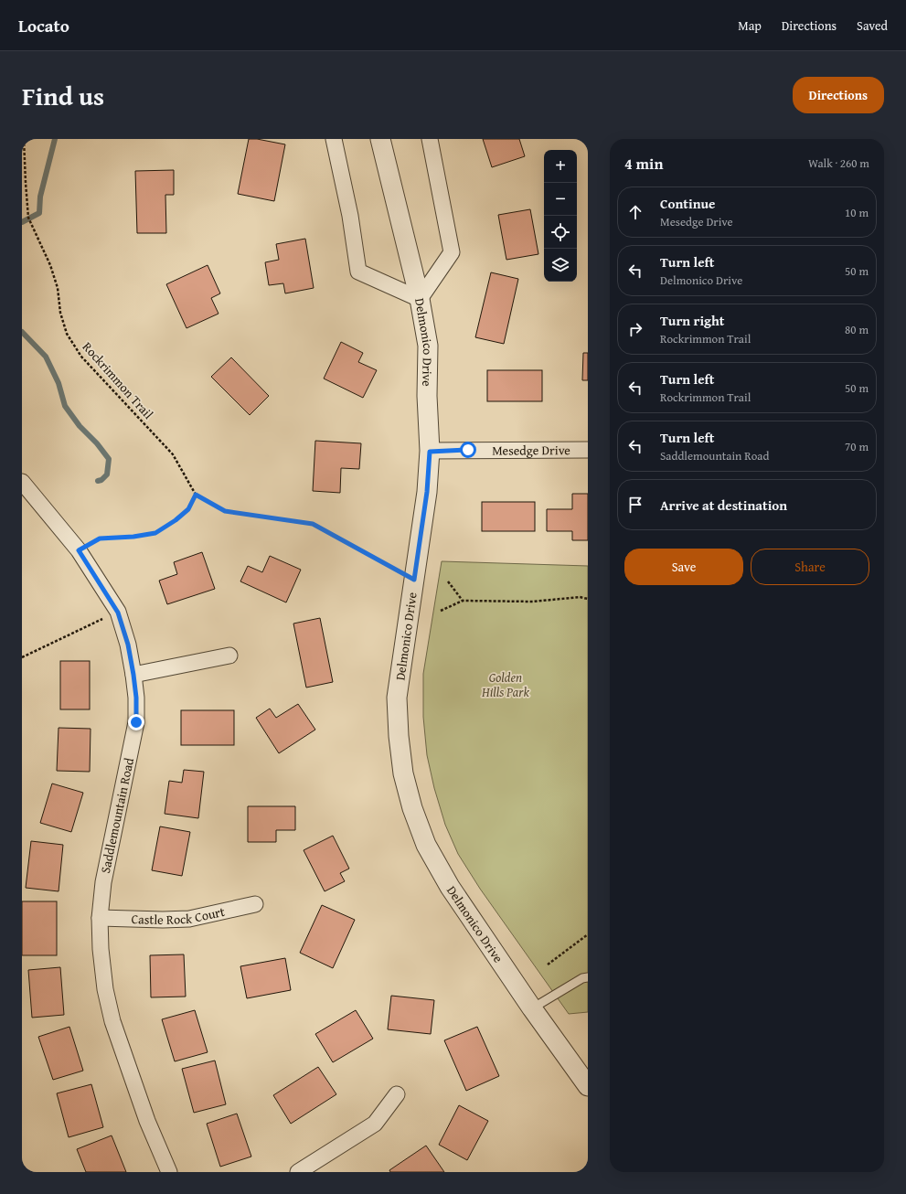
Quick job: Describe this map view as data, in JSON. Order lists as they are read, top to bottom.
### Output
{
  "streets": {
    "street": [
      "Delmonico Drive",
      "Mesedge Drive",
      "Saddlemountain Road",
      "Castle Rock Court"
    ],
    "path": ["Rockrimmon Trail"]
  },
  "crossings": [
    ["Delmonico Drive", "Mesedge Drive"],
    ["Saddlemountain Road", "Castle Rock Court"]
  ],
  "parks": ["Golden Hills Park"],
  "page": {
    "header": "Locato",
    "nav": ["Map", "Directions", "Saved"],
    "title": "Find us",
    "buttons": [
      "Directions",
      ["Save", "Share"]
    ],
    "heading": ["4 min", "Walk · 260 m"],
    "map_buttons": ["+", "−"],
    "list": [
      ["Continue", "Mesedge Drive", "10 m"],
      ["Turn left", "Delmonico Drive", "50 m"],
      ["Turn right", "Rockrimmon Trail", "80 m"],
      ["Turn left", "Rockrimmon Trail", "50 m"],
      ["Turn left", "Saddlemountain Road", "70 m"],
      "Arrive at destination"
    ]
  }
}
